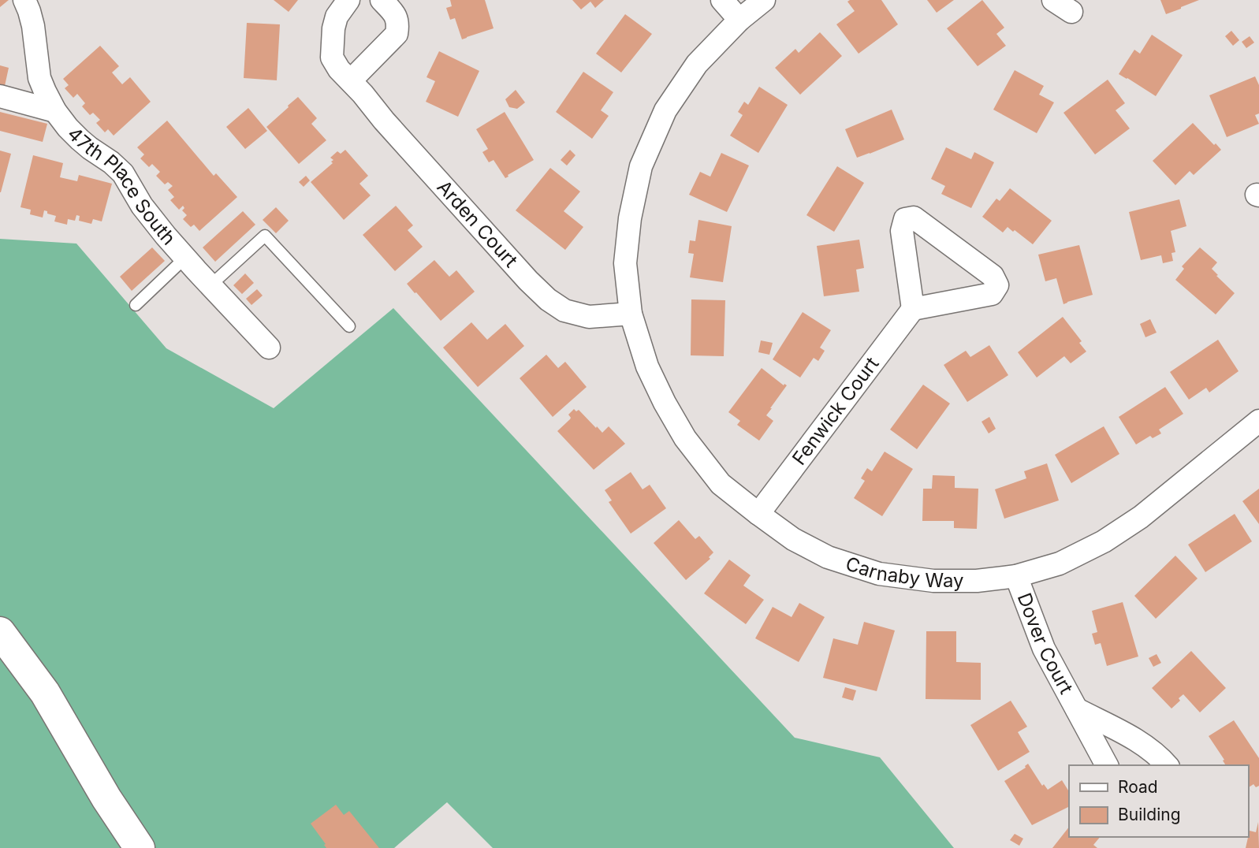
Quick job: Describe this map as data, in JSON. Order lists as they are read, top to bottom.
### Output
{
  "streets": {
    "street": [
      "47th Place South",
      "Arden Court",
      "Fenwick Court",
      "Carnaby Way",
      "Dover Court"
    ]
  },
  "crossings": [
    ["Arden Court", "Carnaby Way"],
    ["Fenwick Court", "Carnaby Way"],
    ["Carnaby Way", "Dover Court"]
  ],
  "legend": ["Road", "Building"]
}
